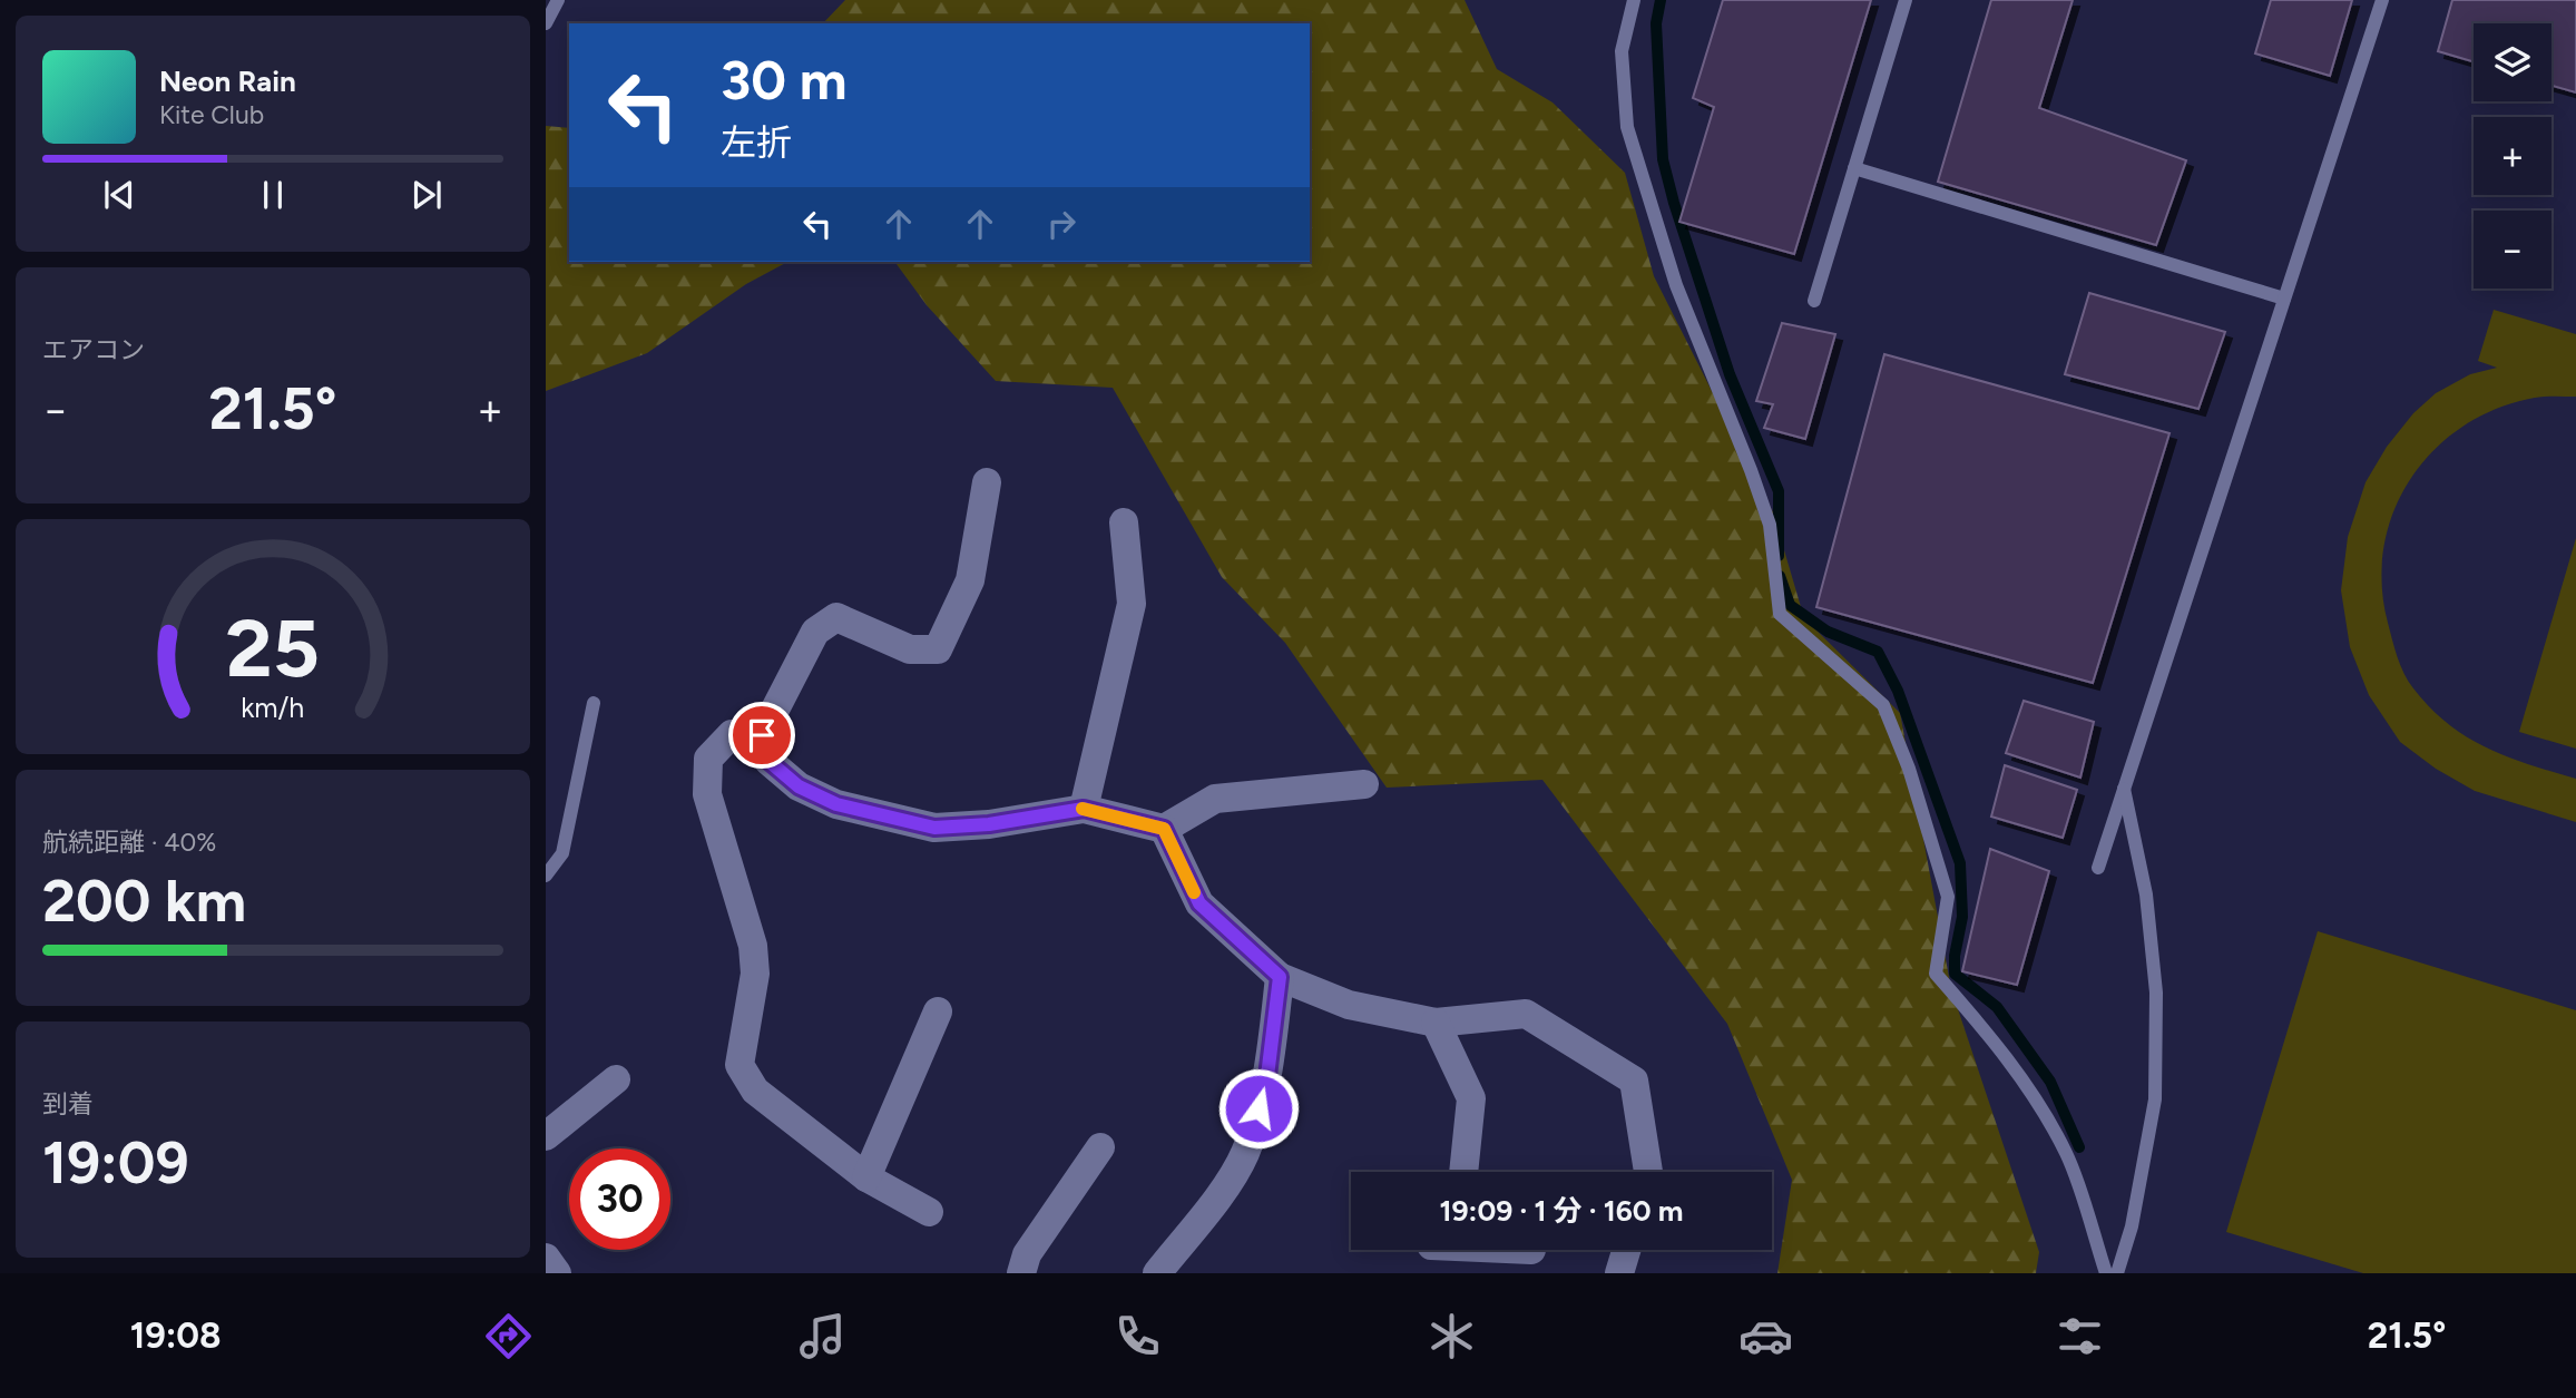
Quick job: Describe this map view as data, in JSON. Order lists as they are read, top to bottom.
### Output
{
  "page": {
    "map_buttons": ["+", "−"],
    "turn": ["30 m", "左折"],
    "song": ["Neon Rain", "Kite Club"],
    "tile": [
      "エアコン",
      ["航続距離 · 40%", "200 km"],
      ["到着", "19:09"]
    ],
    "heat": ["−", "21.5°", "+"],
    "limit": "30",
    "trip": "19:09 · 1 分 · 160 m",
    "tabs": ["19:08", "21.5°"],
    "gauge": ["25", "km/h"]
  }
}
